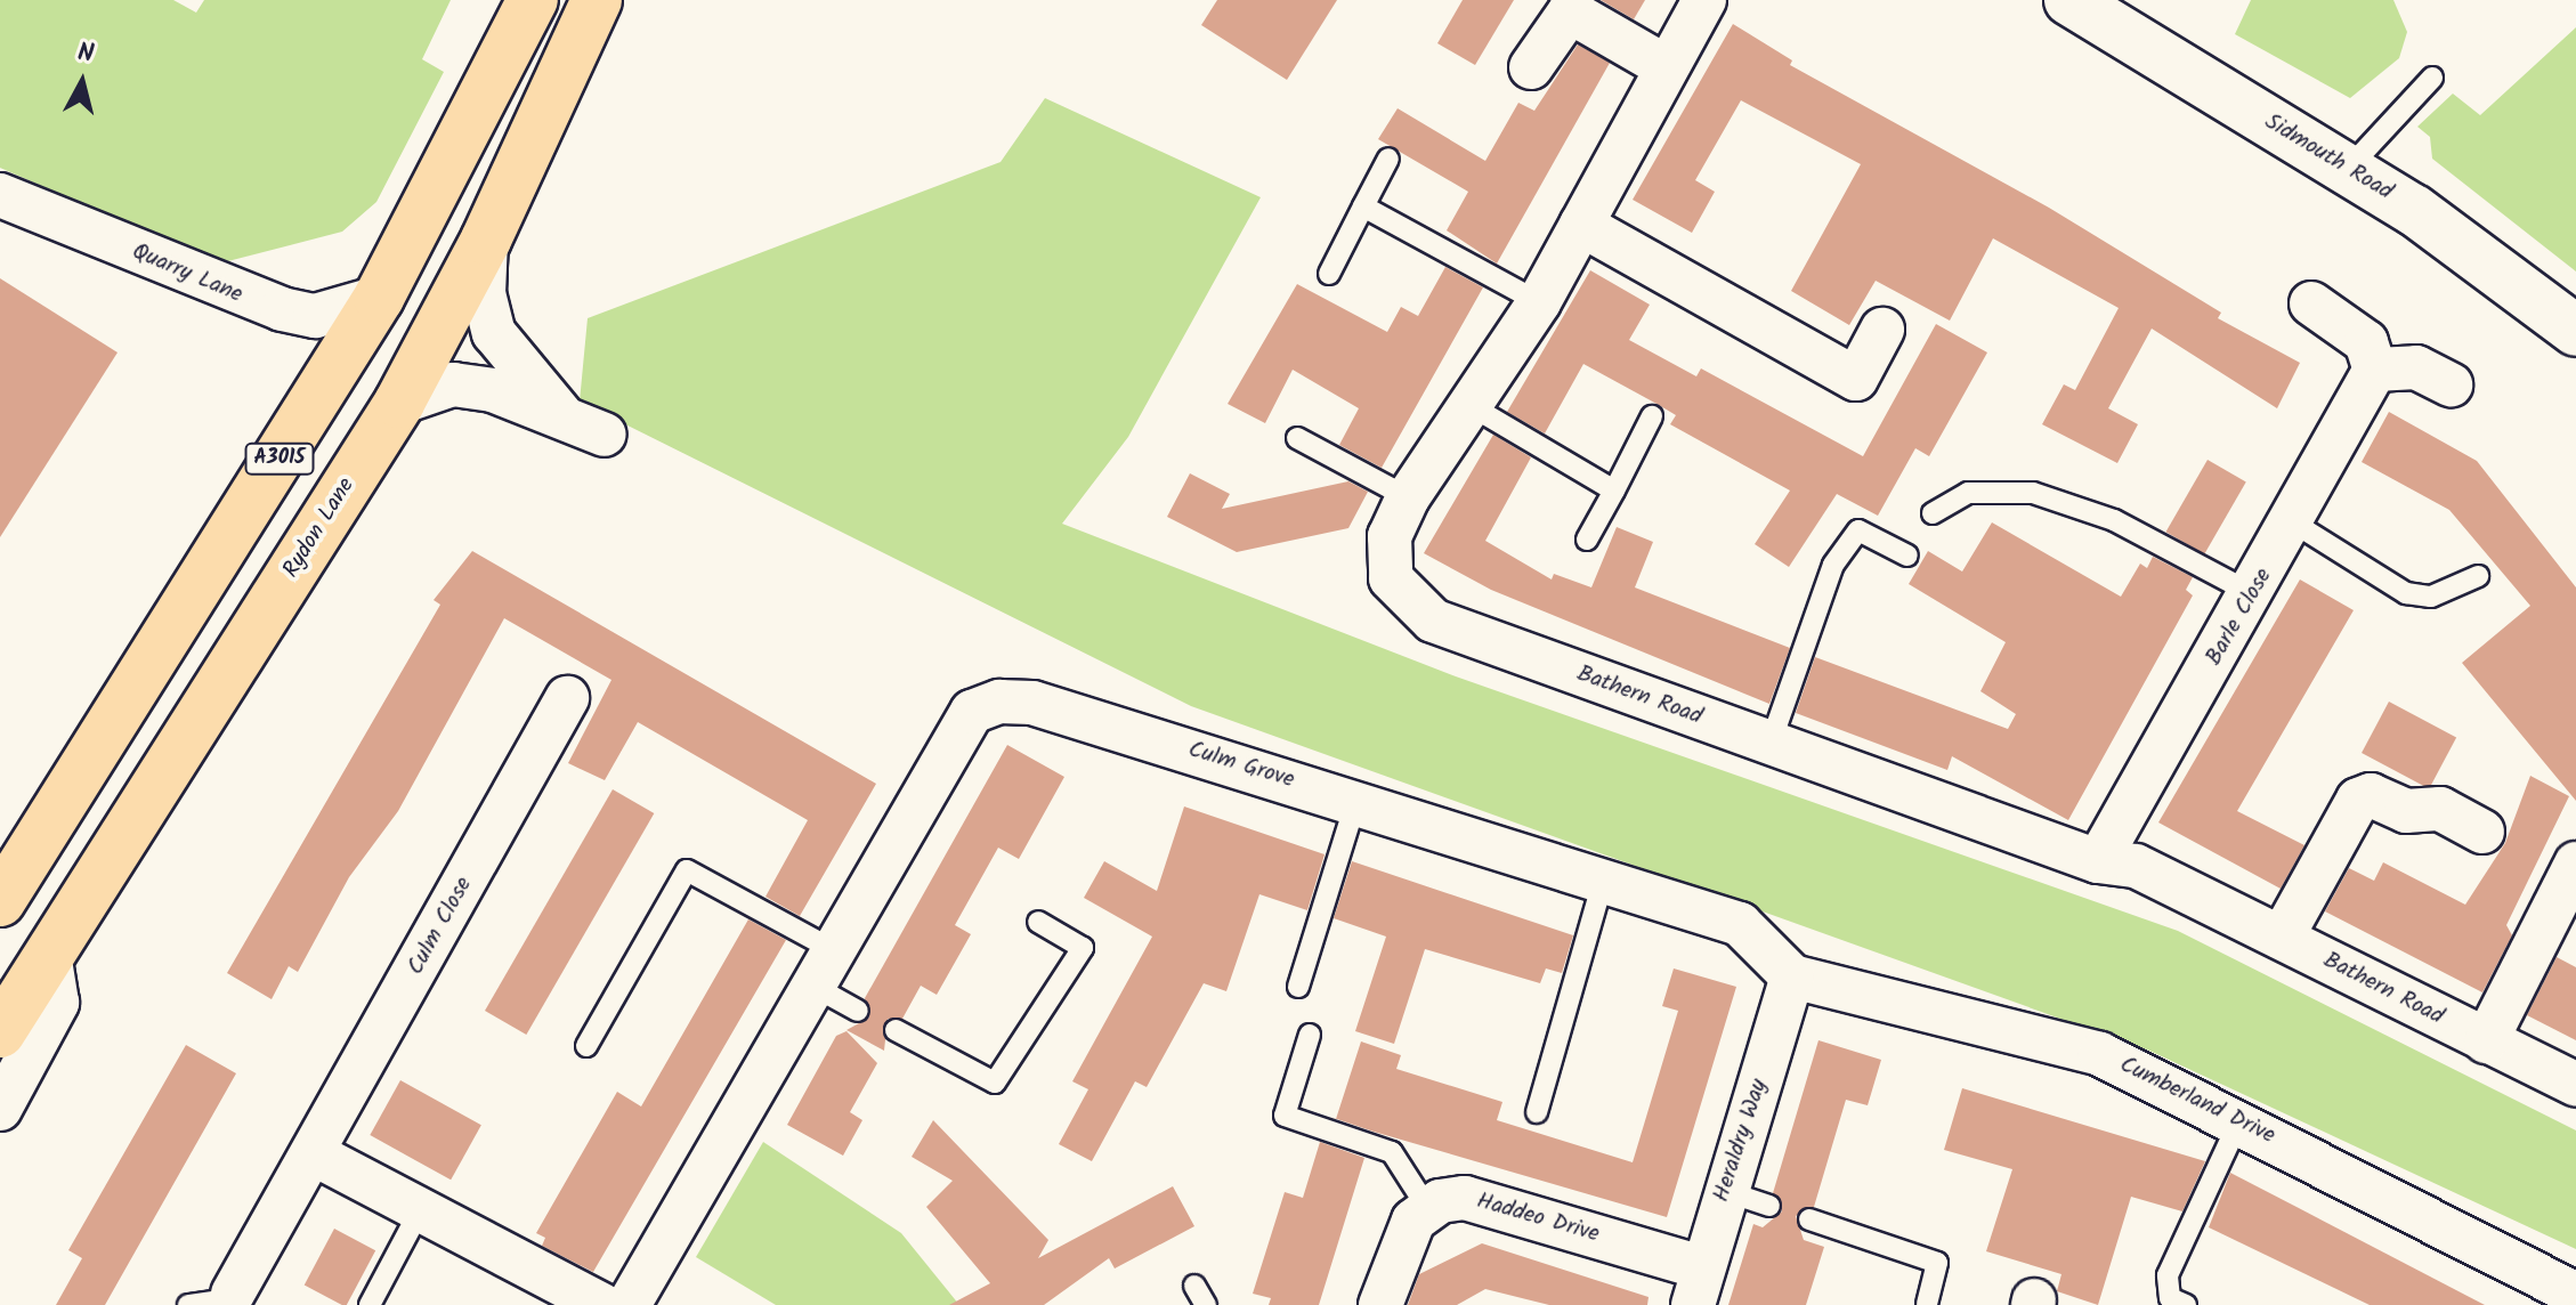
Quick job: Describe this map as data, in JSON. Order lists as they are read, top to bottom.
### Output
{
  "streets": {
    "main road": ["A3015", "Rydon Lane"],
    "street": [
      "Sidmouth Road",
      "Quarry Lane",
      "Barle Close",
      "Bathern Road",
      "Culm Grove",
      "Culm Close",
      "Cumberland Drive",
      "Heraldry Way",
      "Haddeo Drive"
    ]
  },
  "crossings": [
    ["Quarry Lane", "A3015"],
    ["Barle Close", "Bathern Road"],
    ["Culm Grove", "Cumberland Drive"],
    ["Culm Grove", "Heraldry Way"],
    ["Cumberland Drive", "Heraldry Way"],
    ["Heraldry Way", "Haddeo Drive"]
  ],
  "north": "top"
}
